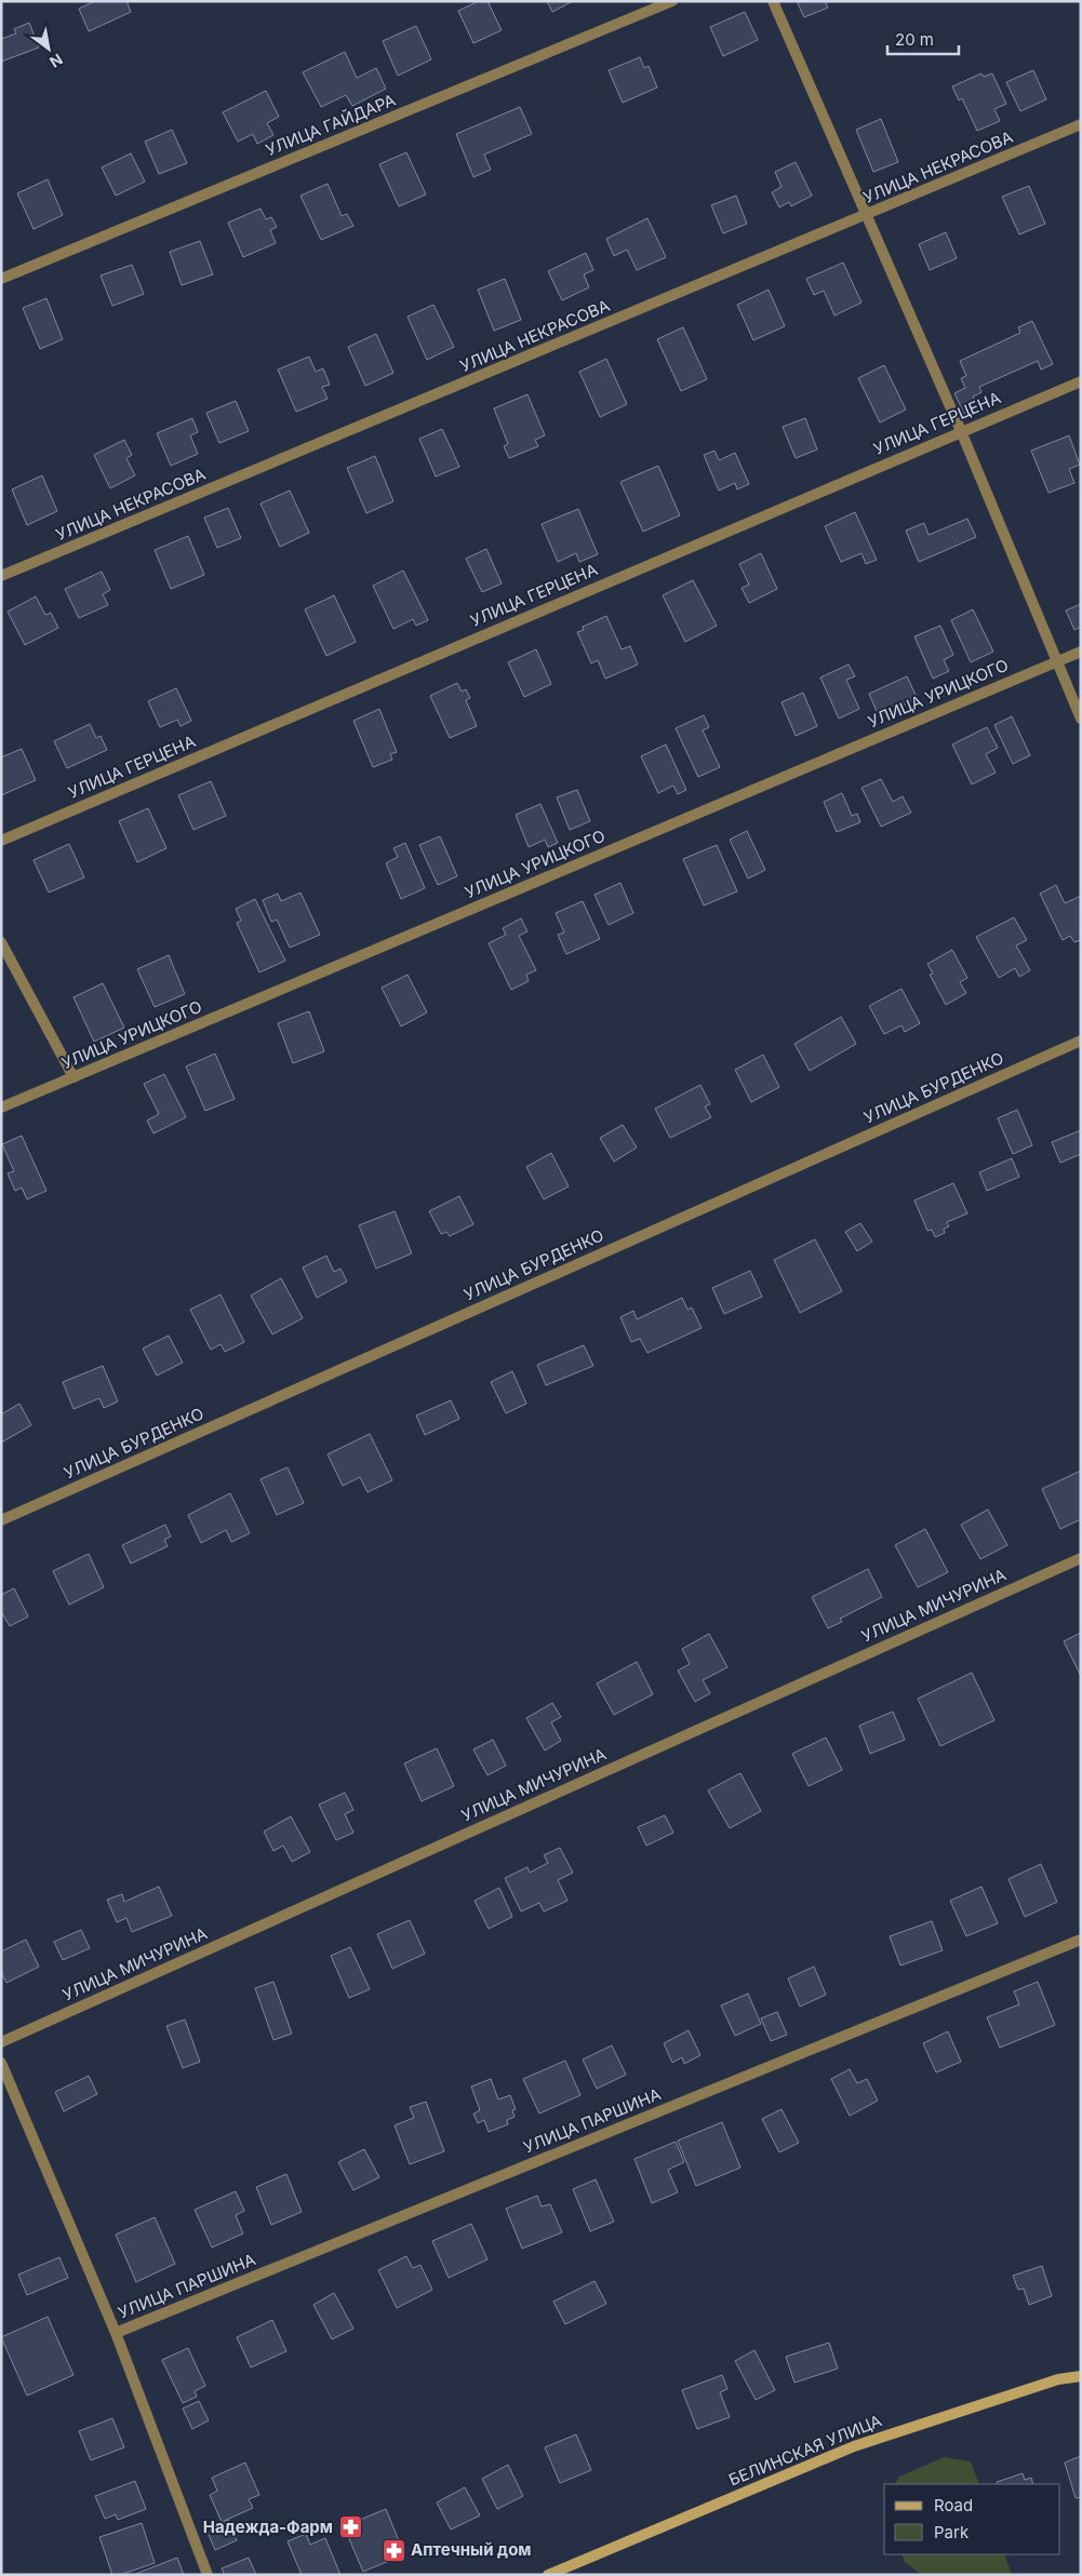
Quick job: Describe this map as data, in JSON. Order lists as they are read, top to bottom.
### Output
{
  "streets": {
    "main road": ["БЕЛИНСКАЯ УЛИЦА"],
    "street": [
      "УЛИЦА ГАЙДАРА",
      "УЛИЦА НЕКРАСОВА",
      "УЛИЦА ГЕРЦЕНА",
      "УЛИЦА УРИЦКОГО",
      "УЛИЦА БУРДЕНКО",
      "УЛИЦА МИЧУРИНА",
      "УЛИЦА ПАРШИНА"
    ]
  },
  "places": {
    "pharmacy": ["Надежда-Фарм", "Аптечный дом"]
  },
  "legend": ["Road", "Park"],
  "scale_bar": "20 m",
  "north": "bottom right"
}
